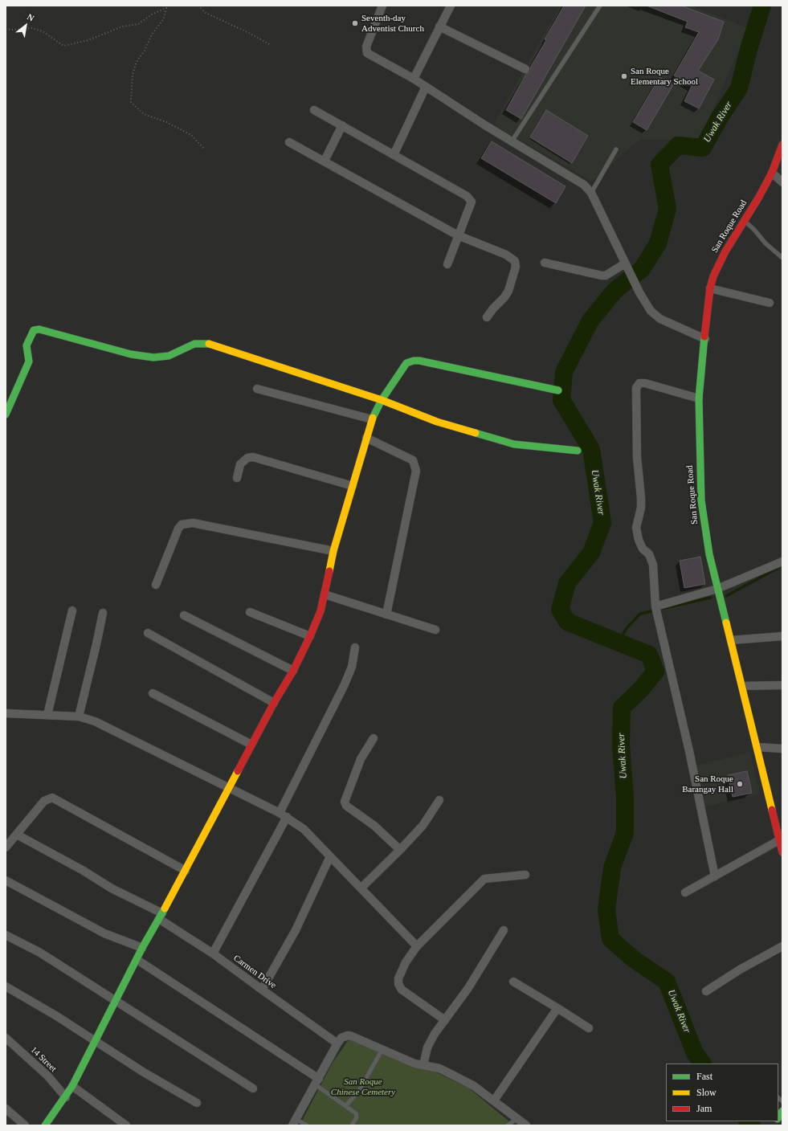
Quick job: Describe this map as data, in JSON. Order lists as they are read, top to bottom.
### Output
{
  "streets": {
    "street": ["San Roque Road", "Carmen Drive", "14 Street"]
  },
  "water": ["Uwak River"],
  "parks": ["San Roque Chinese Cemetery"],
  "places": ["Seventh-day Adventist Church", "San Roque Elementary School", "San Roque Barangay Hall"],
  "legend": ["Fast", "Slow", "Jam"],
  "north": "top right"
}
